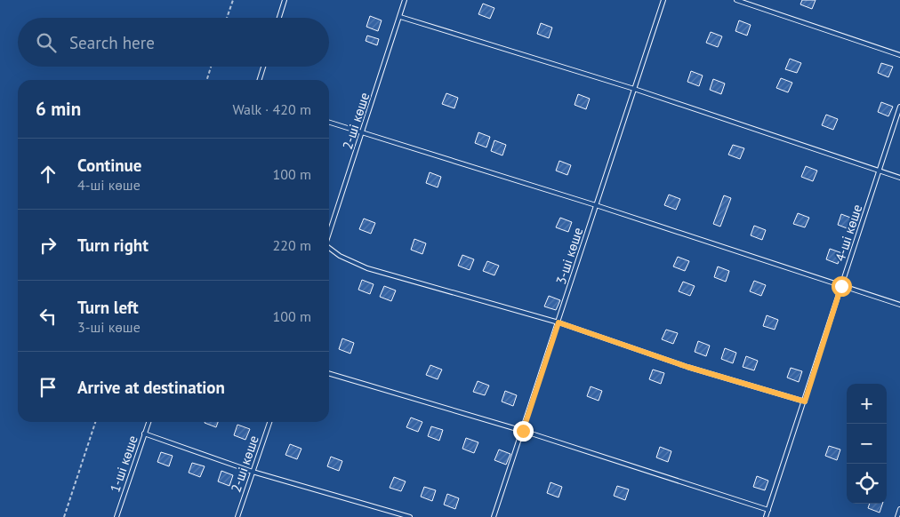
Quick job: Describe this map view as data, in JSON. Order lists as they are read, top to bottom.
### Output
{
  "streets": {
    "lane": [
      "2-ші көше",
      "4-ші көше",
      "3-ші көше",
      "1-ші көше"
    ]
  },
  "page": {
    "search": "Search here",
    "heading": ["6 min", "Walk · 420 m"],
    "list": [
      ["Continue", "4-ші көше", "100 m"],
      ["Turn right", "220 m"],
      ["Turn left", "3-ші көше", "100 m"],
      "Arrive at destination"
    ],
    "map_buttons": ["+", "−"]
  }
}
